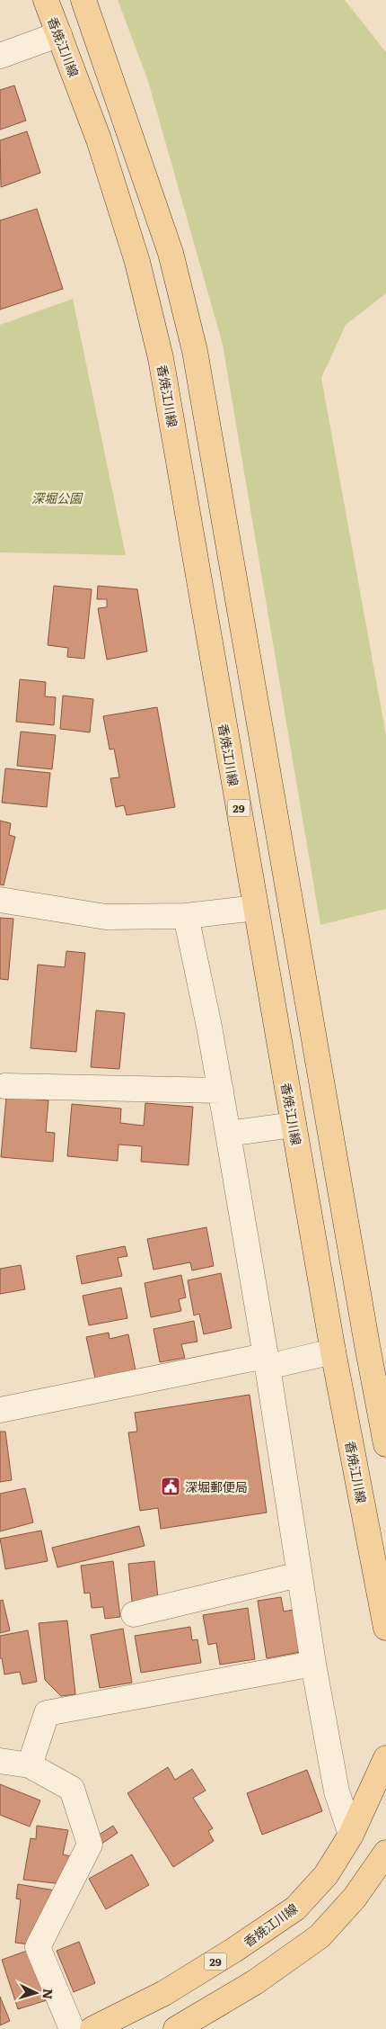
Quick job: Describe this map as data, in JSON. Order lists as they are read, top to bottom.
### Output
{
  "streets": {
    "main road": ["香焼江川線", "29"]
  },
  "parks": ["深堀公園"],
  "places": {
    "public building": ["深堀郵便局"]
  },
  "north": "right"
}
